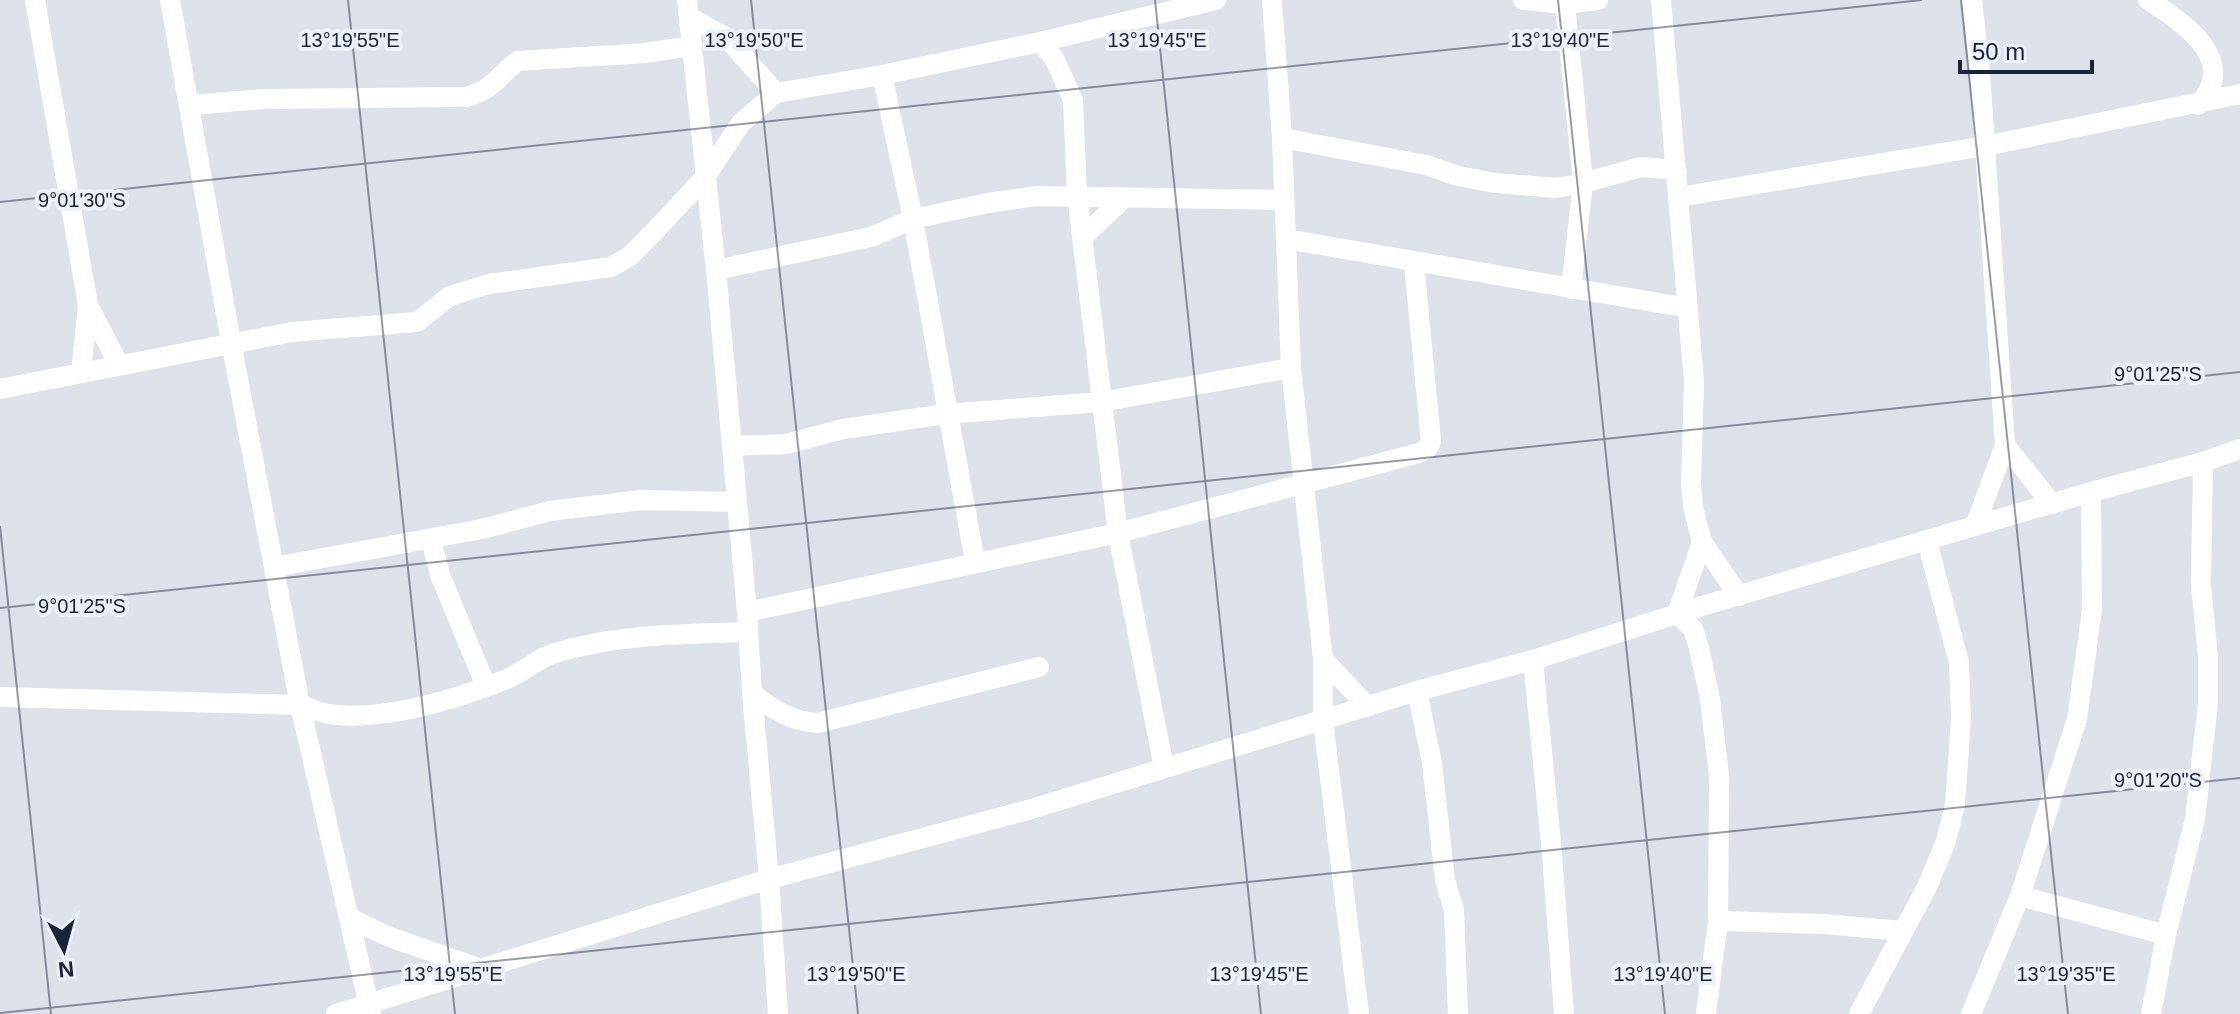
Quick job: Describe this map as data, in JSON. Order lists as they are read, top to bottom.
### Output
{
  "scale_bar": "50 m",
  "north": "bottom",
  "coordinates": [
    "13°19'55\"E",
    "13°19'50\"E",
    "13°19'45\"E",
    "13°19'40\"E",
    "9°01'30\"S",
    "9°01'25\"S",
    "9°01'20\"S",
    "13°19'35\"E"
  ]
}
